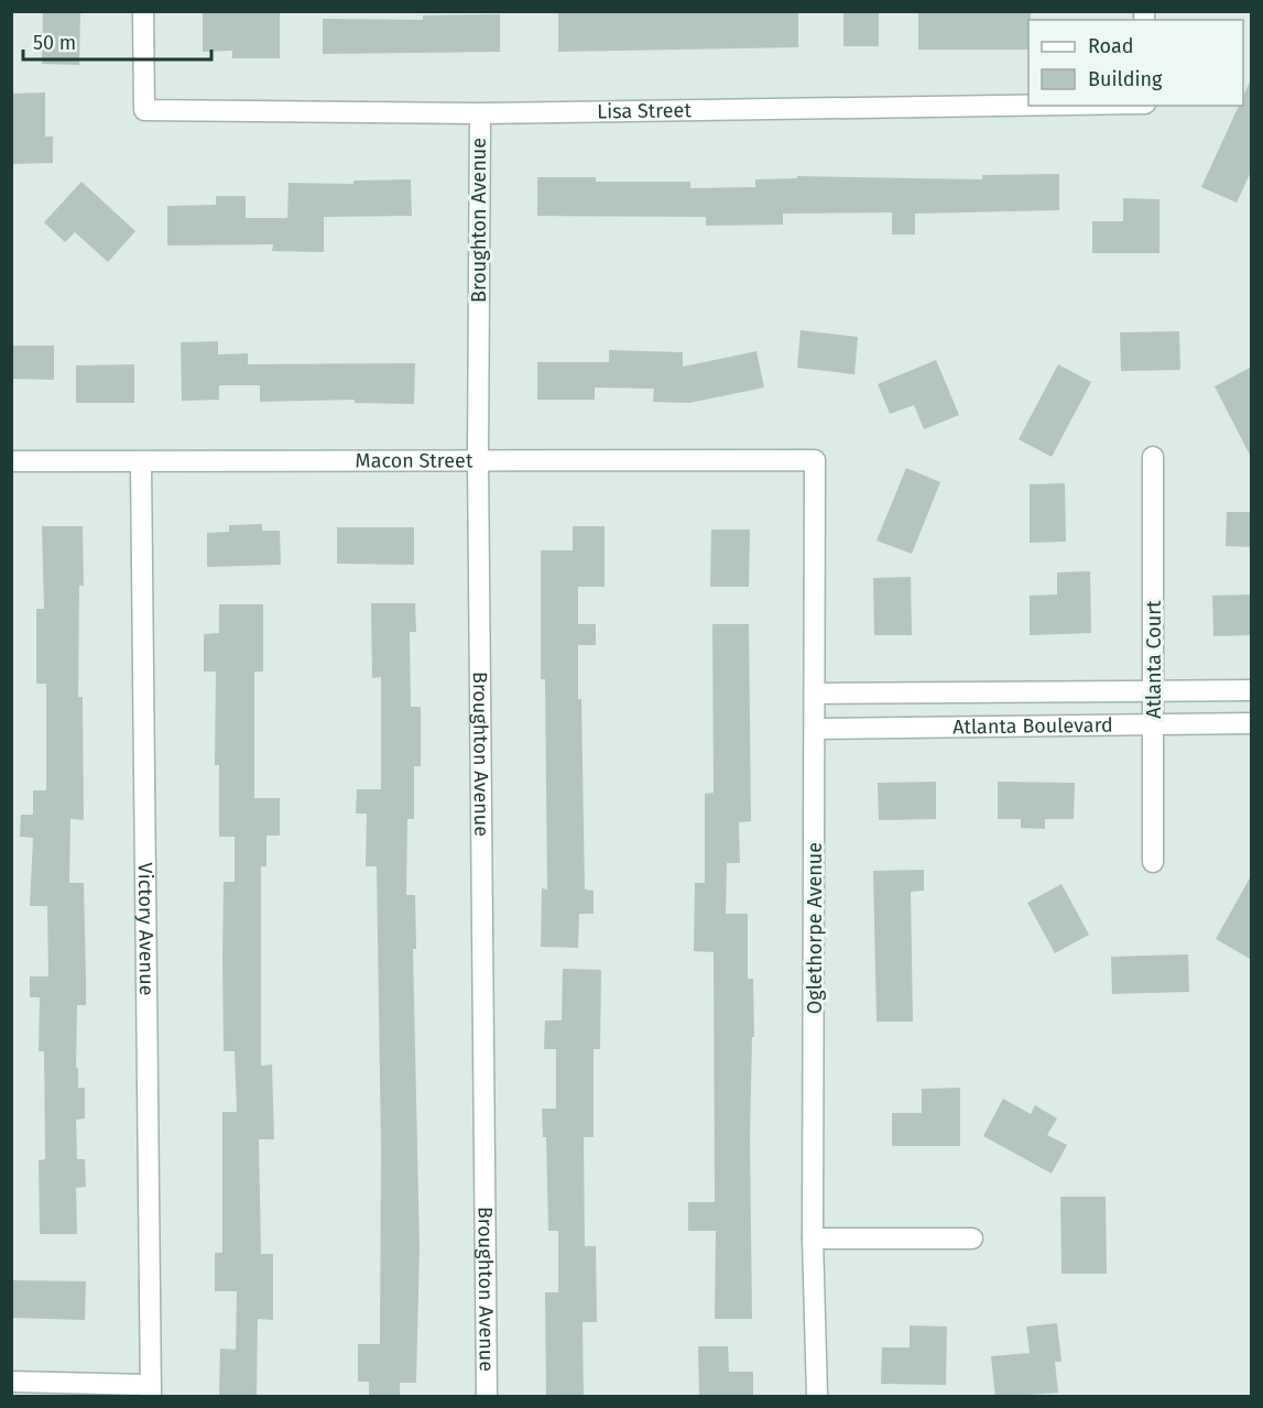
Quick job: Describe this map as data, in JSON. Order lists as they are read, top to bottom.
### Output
{
  "streets": {
    "street": [
      "Lisa Street",
      "Broughton Avenue",
      "Macon Street",
      "Atlanta Court",
      "Atlanta Boulevard",
      "Oglethorpe Avenue",
      "Victory Avenue"
    ]
  },
  "crossings": [
    ["Lisa Street", "Broughton Avenue"],
    ["Broughton Avenue", "Macon Street"],
    ["Macon Street", "Oglethorpe Avenue"],
    ["Macon Street", "Victory Avenue"],
    ["Atlanta Court", "Atlanta Boulevard"],
    ["Atlanta Boulevard", "Oglethorpe Avenue"]
  ],
  "legend": ["Road", "Building"],
  "scale_bar": "50 m"
}
